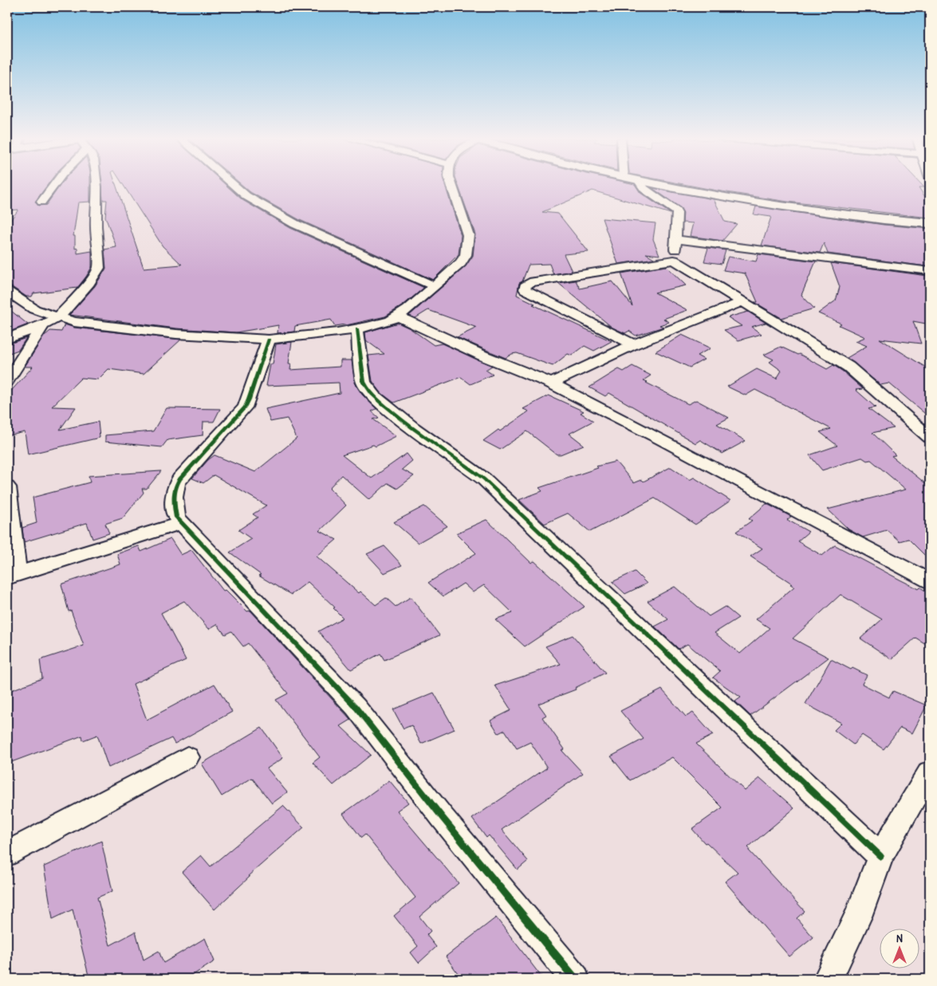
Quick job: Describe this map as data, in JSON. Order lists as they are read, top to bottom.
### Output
{
  "north": "top"
}
